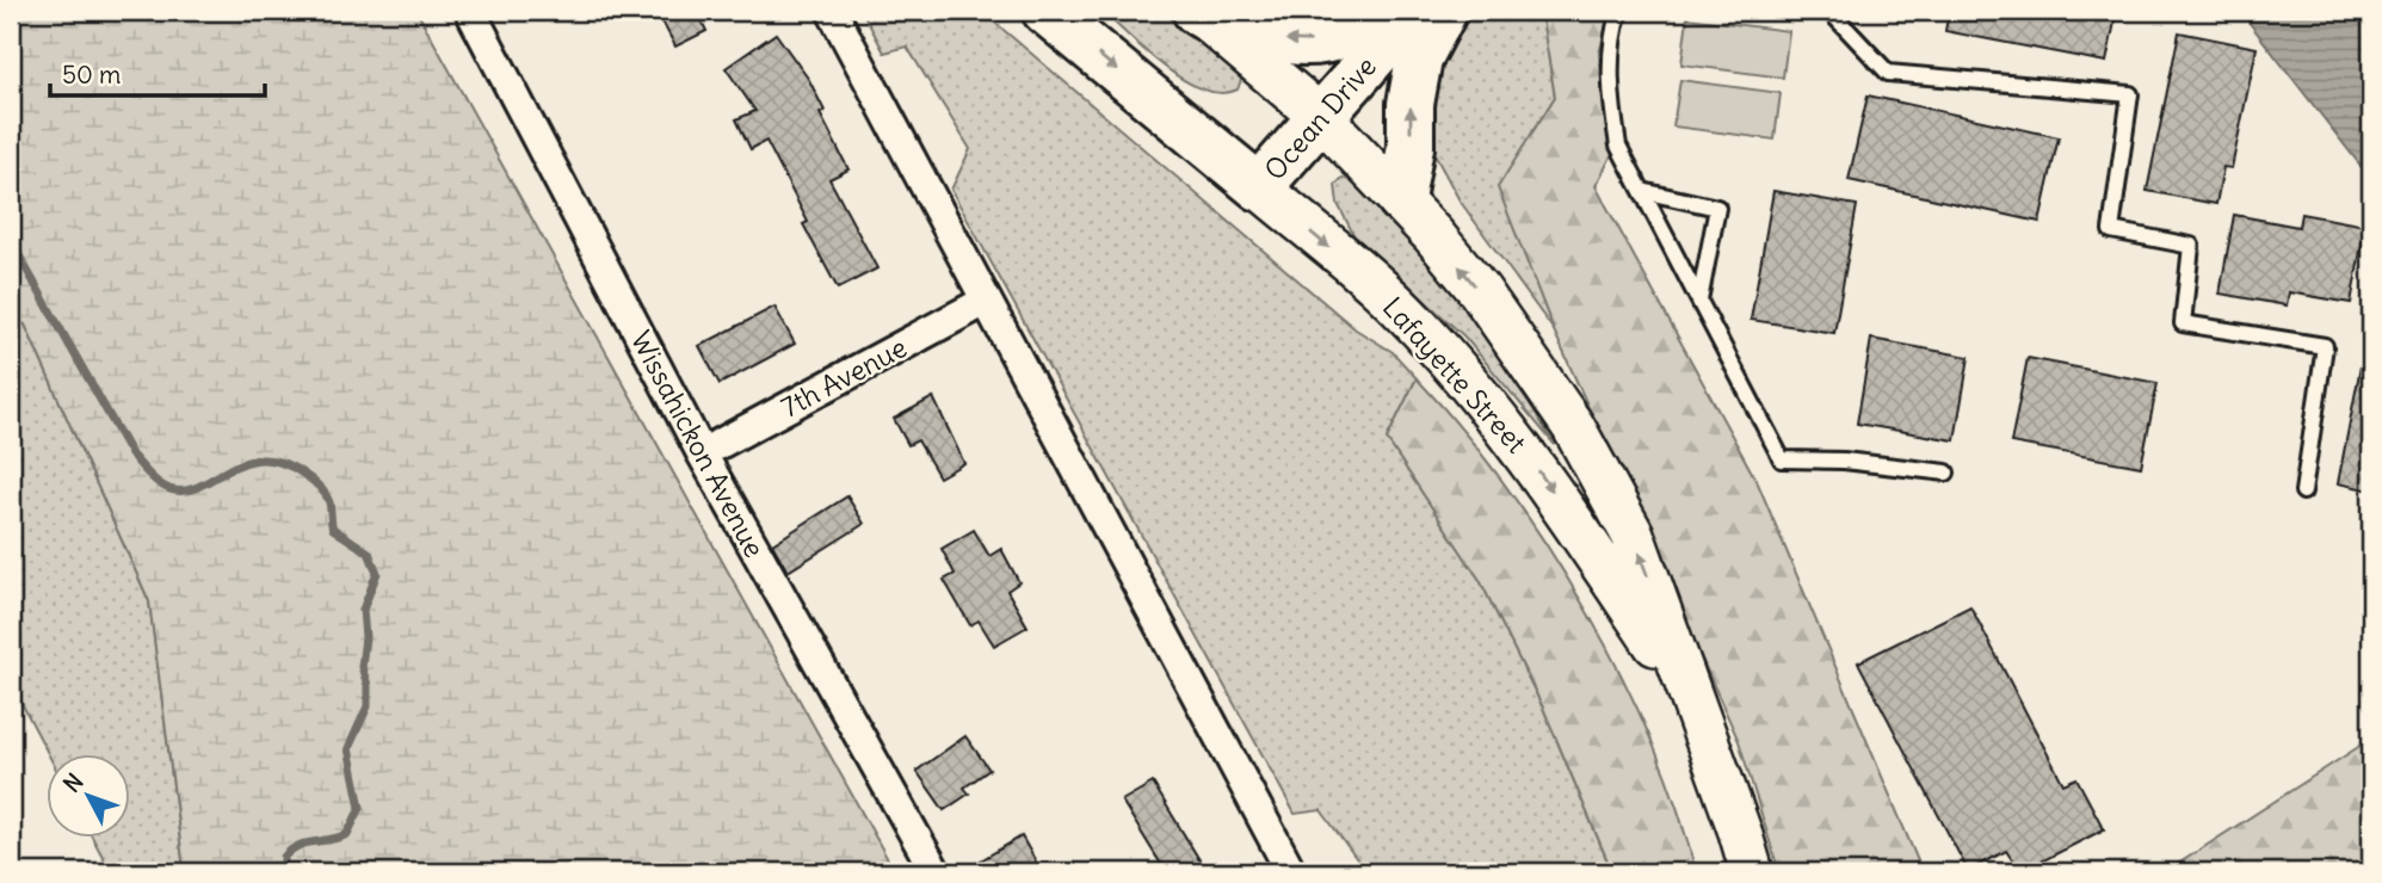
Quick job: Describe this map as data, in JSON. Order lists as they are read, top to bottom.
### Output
{
  "streets": {
    "main road": ["Ocean Drive", "Lafayette Street"],
    "street": ["7th Avenue", "Wissahickon Avenue"]
  },
  "crossings": [
    ["Ocean Drive", "Lafayette Street"],
    ["7th Avenue", "Wissahickon Avenue"]
  ],
  "scale_bar": "50 m",
  "north": "top left"
}
